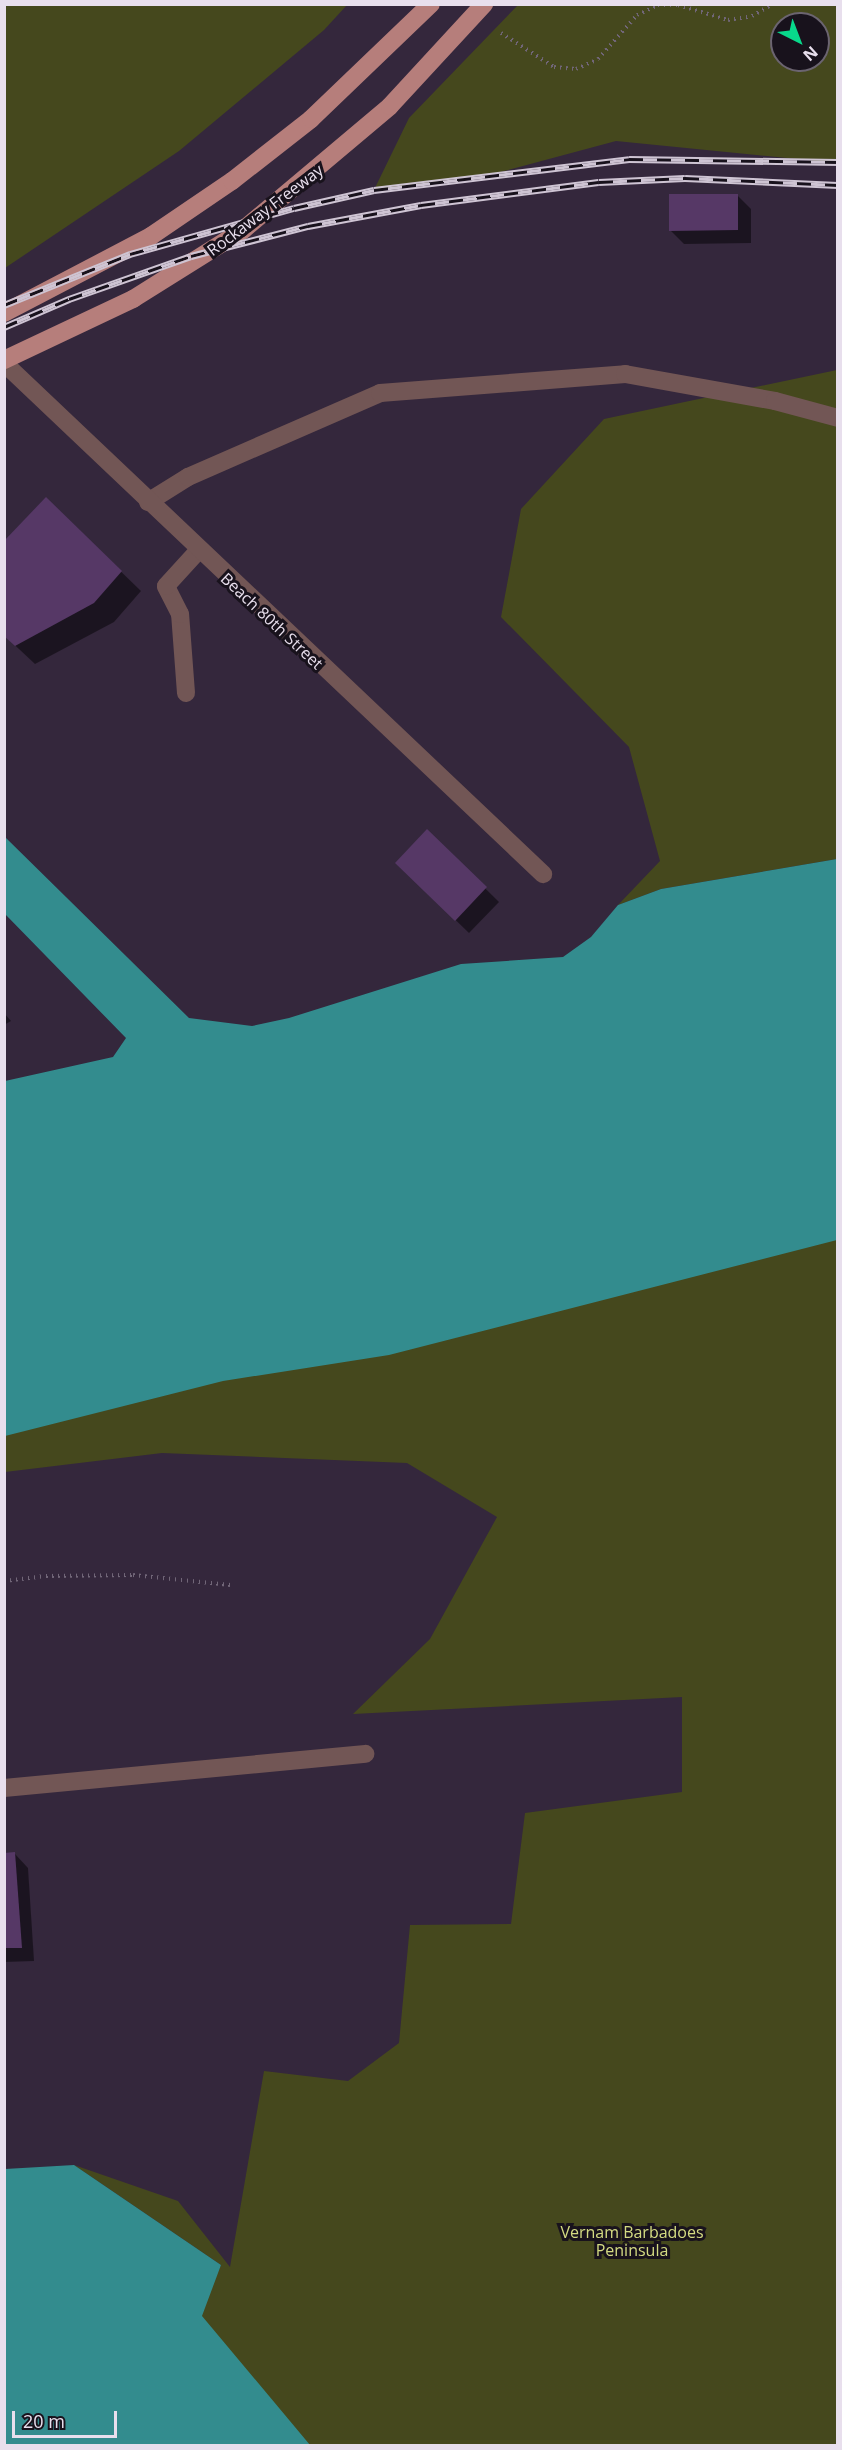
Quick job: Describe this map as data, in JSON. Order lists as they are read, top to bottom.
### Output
{
  "streets": {
    "main road": ["Rockaway Freeway"],
    "street": ["Beach 80th Street"]
  },
  "crossings": [
    ["Rockaway Freeway", "Beach 80th Street"]
  ],
  "parks": ["Vernam Barbadoes Peninsula"],
  "scale_bar": "20 m",
  "north": "bottom right"
}
